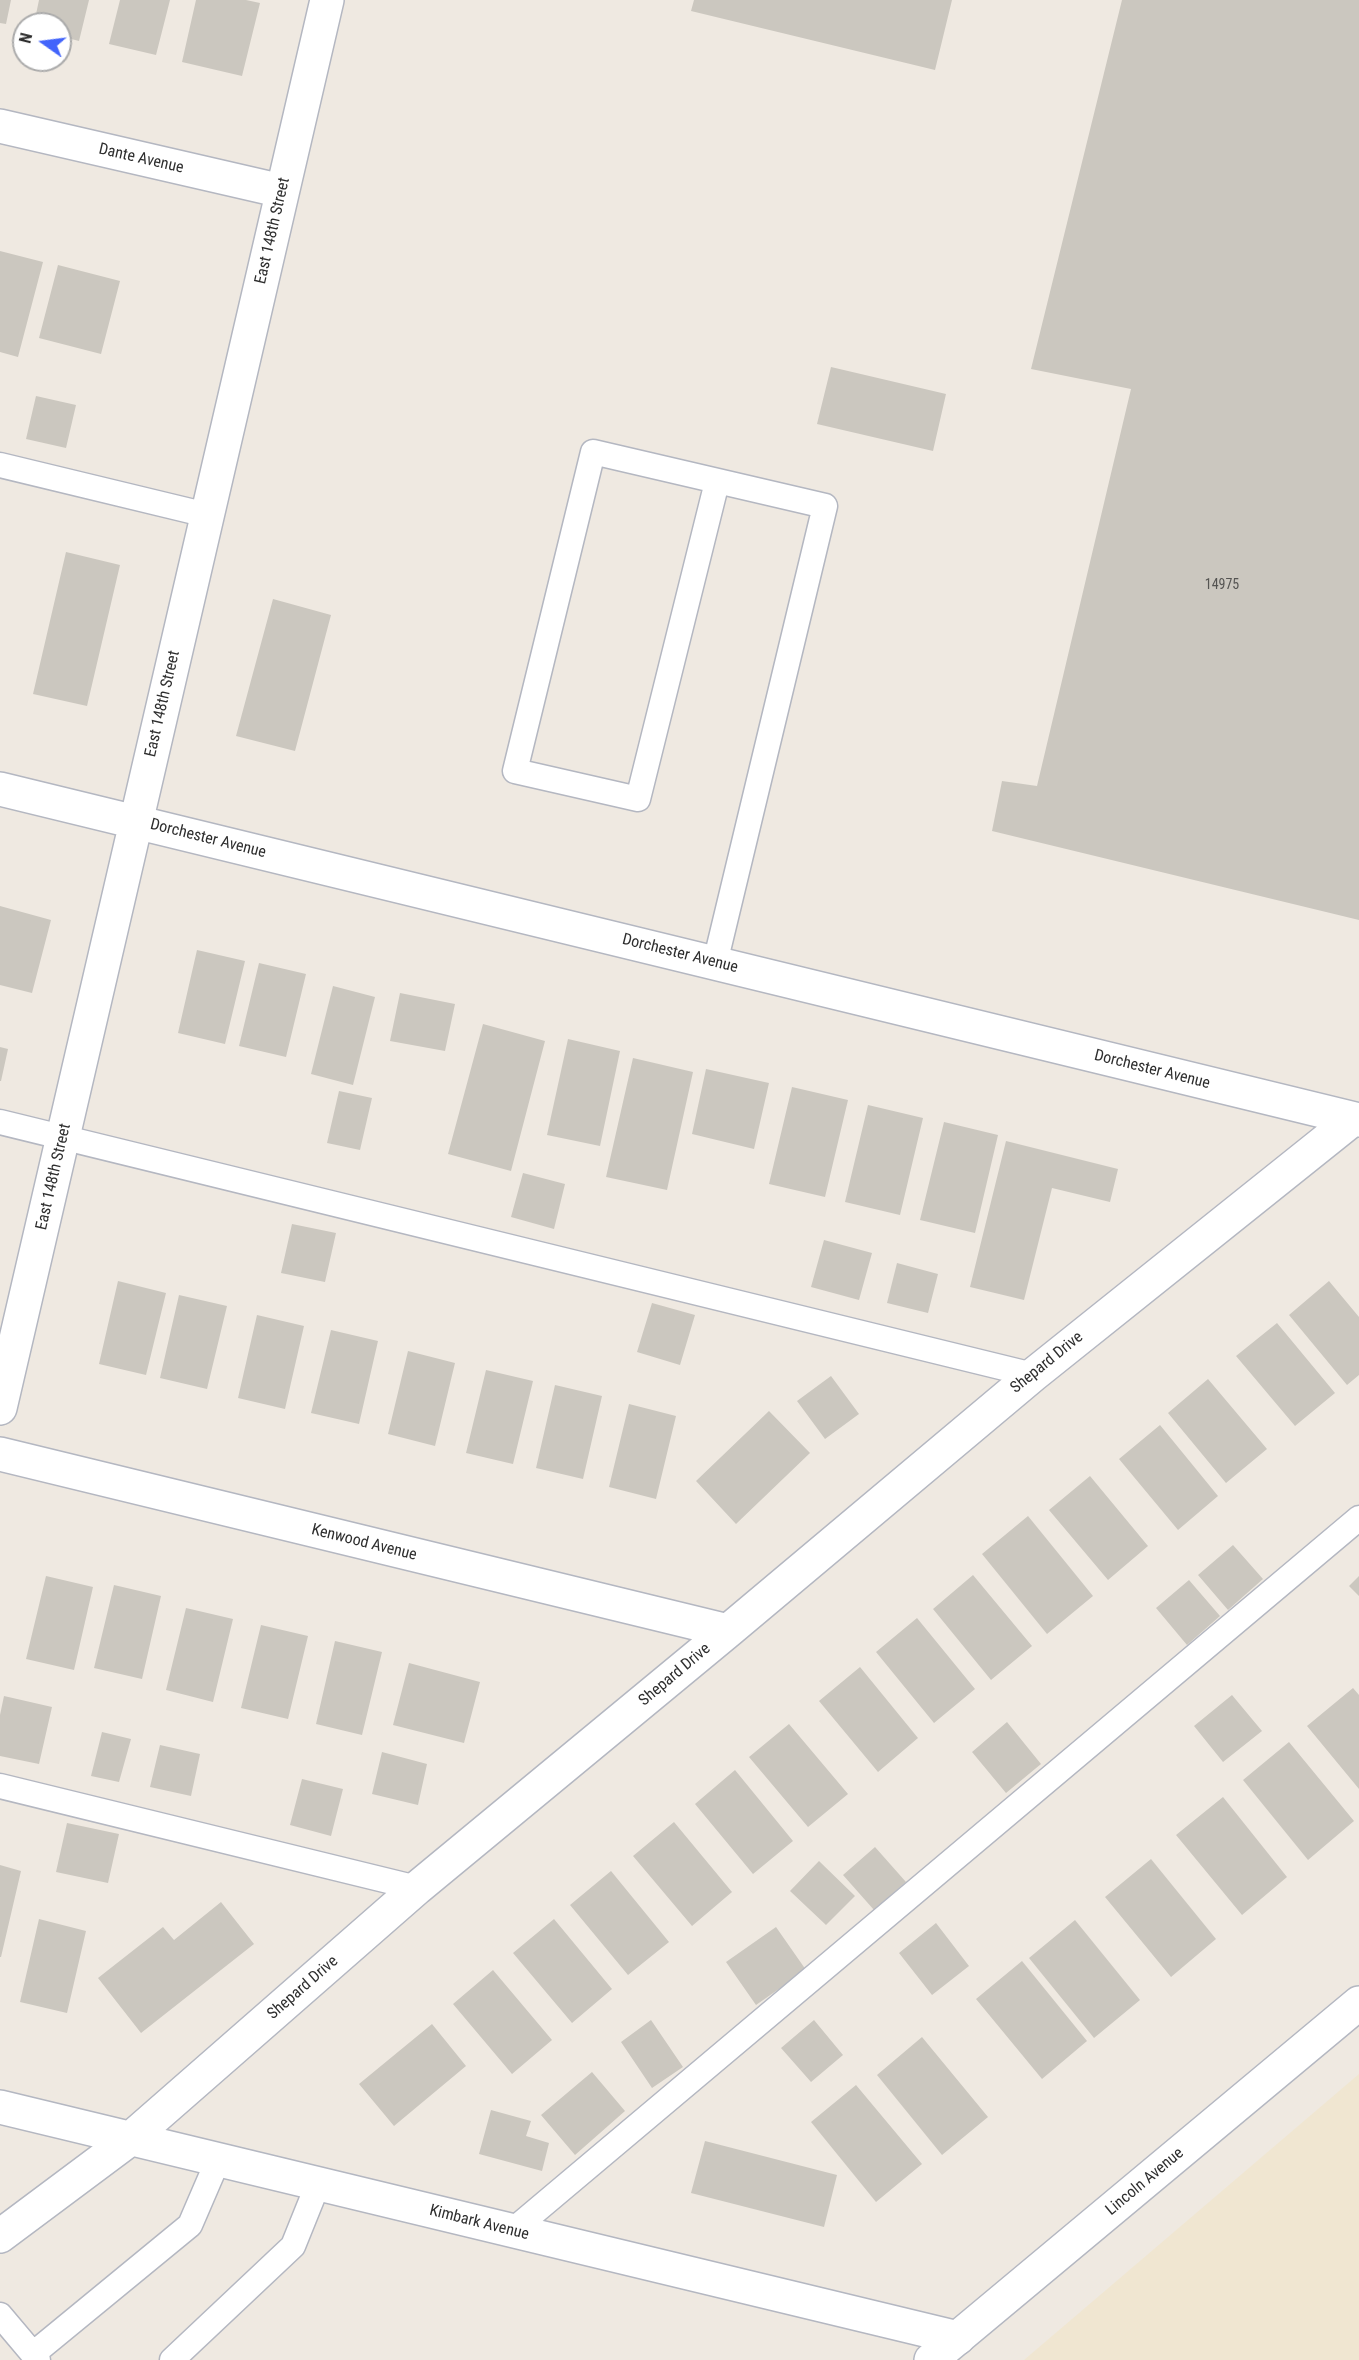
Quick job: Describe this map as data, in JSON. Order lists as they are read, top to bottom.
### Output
{
  "streets": {
    "street": [
      "Dante Avenue",
      "East 148th Street",
      "Dorchester Avenue",
      "Shepard Drive",
      "Kenwood Avenue",
      "Lincoln Avenue",
      "Kimbark Avenue"
    ]
  },
  "crossings": [
    ["Dante Avenue", "East 148th Street"],
    ["East 148th Street", "Dorchester Avenue"],
    ["Dorchester Avenue", "Shepard Drive"],
    ["Shepard Drive", "Kenwood Avenue"],
    ["Shepard Drive", "Kimbark Avenue"],
    ["Lincoln Avenue", "Kimbark Avenue"]
  ],
  "house_numbers": ["14975"],
  "north": "left"
}
